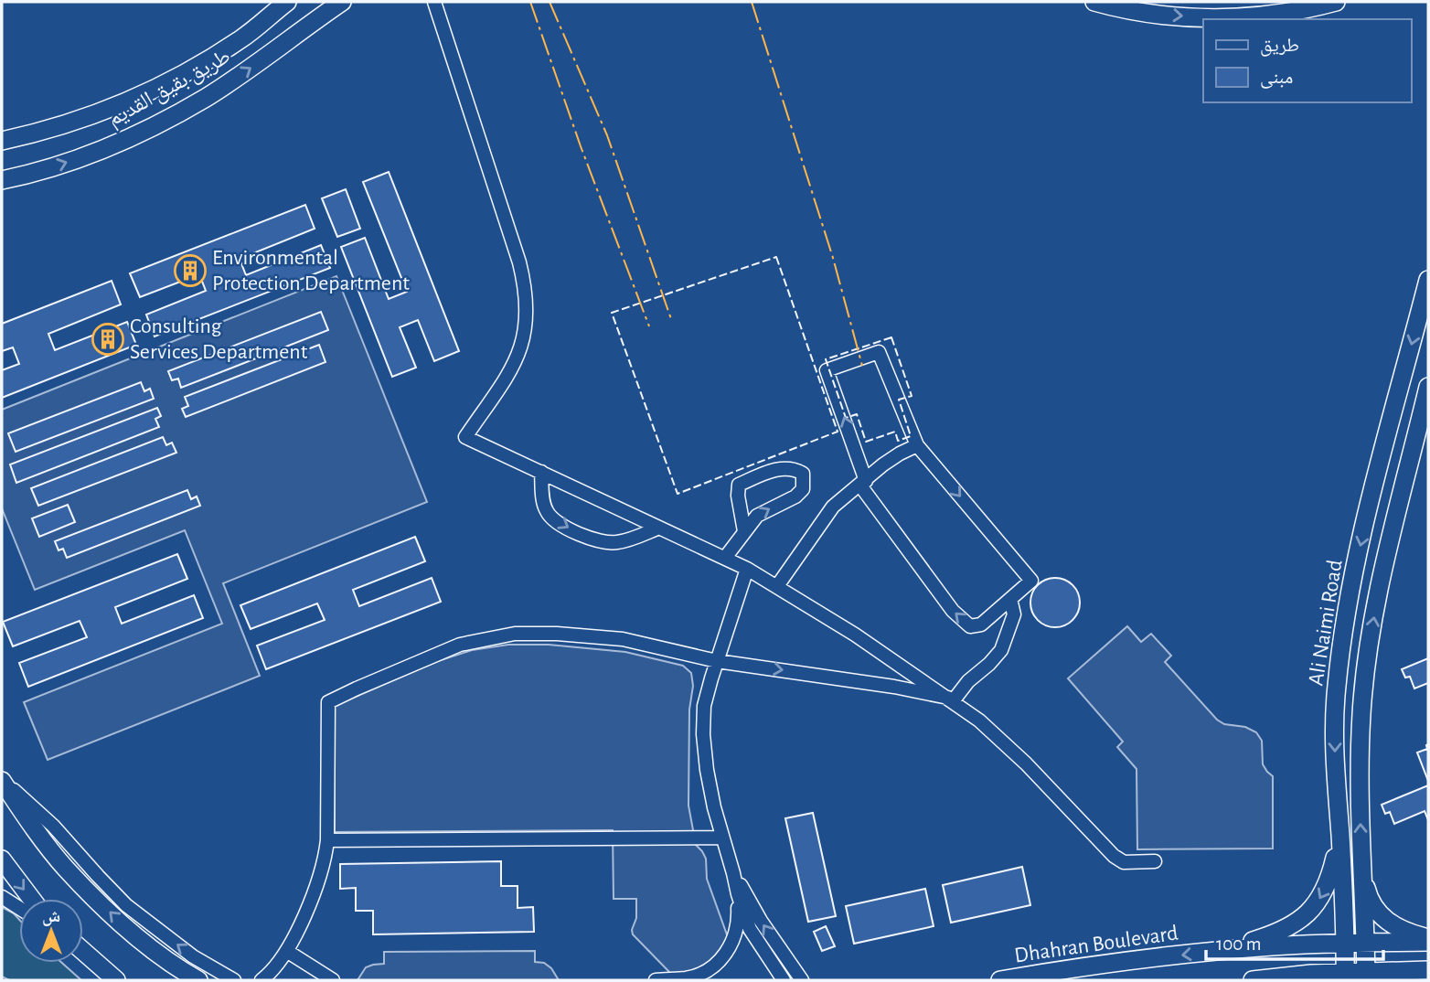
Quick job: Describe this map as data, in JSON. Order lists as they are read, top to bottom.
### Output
{
  "streets": {
    "main road": ["طريق بقيق القديم", "Ali Naimi Road", "Dhahran Boulevard"]
  },
  "crossings": [
    ["Ali Naimi Road", "Dhahran Boulevard"]
  ],
  "one_way": ["Dhahran Boulevard"],
  "places": {
    "building": ["Environmental Protection Department", "Consulting Services Department"]
  },
  "legend": ["طريق", "مبنى"],
  "scale_bar": "100 m",
  "north": "top"
}
